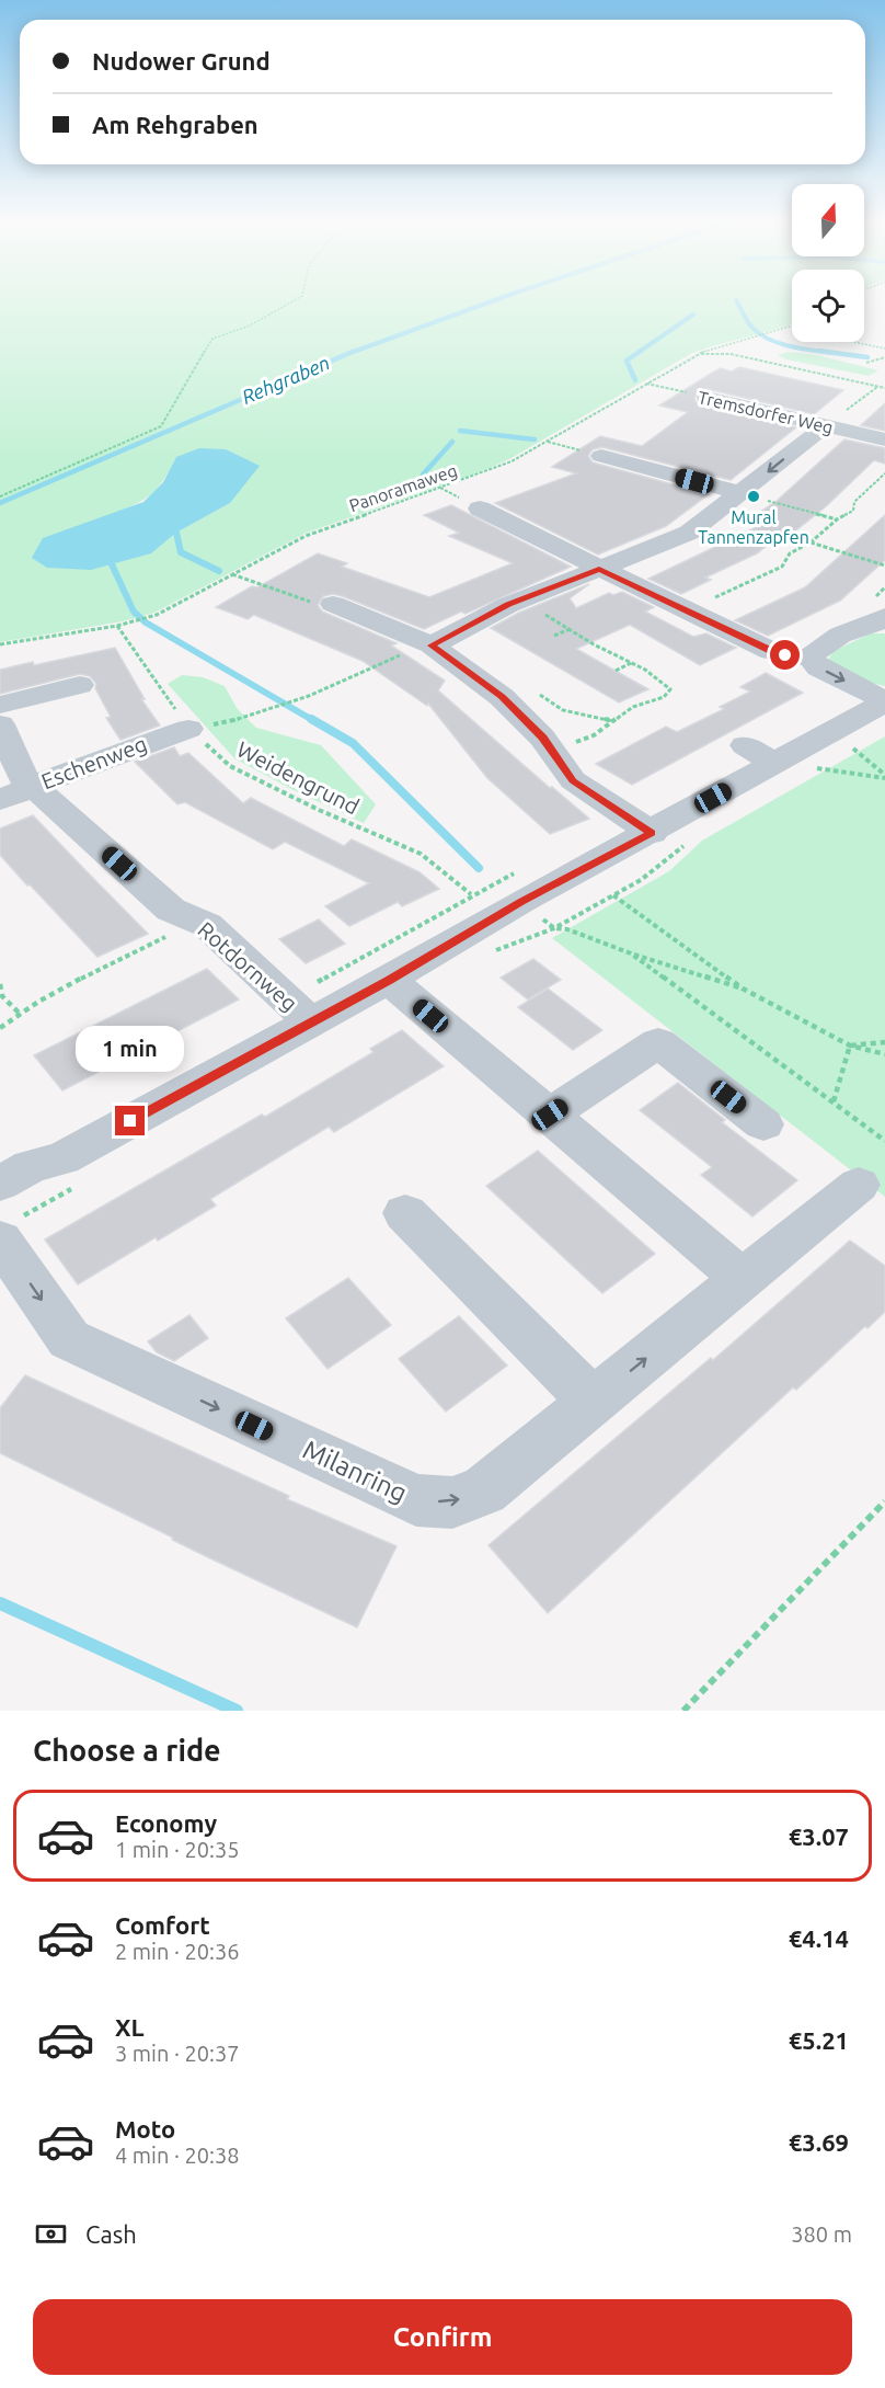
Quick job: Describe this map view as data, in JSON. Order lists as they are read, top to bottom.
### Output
{
  "streets": {
    "street": [
      "Tremsdorfer Weg",
      "Eschenweg",
      "Rotdornweg",
      "Milanring"
    ],
    "path": ["Panoramaweg", "Weidengrund"]
  },
  "crossings": [
    ["Tremsdorfer Weg", "Panoramaweg"],
    ["Panoramaweg", "Weidengrund"],
    ["Eschenweg", "Weidengrund"],
    ["Eschenweg", "Rotdornweg"]
  ],
  "one_way": ["Milanring"],
  "water": ["Rehgraben"],
  "places": ["Mural Tannenzapfen"],
  "north": "top",
  "page": {
    "banner": ["Nudower Grund", "Am Rehgraben"],
    "bubble": "1 min",
    "heading": "Choose a ride",
    "list": [
      {
        "name": "Economy",
        "note": "1 min · 20:35",
        "value": "€3.07"
      },
      {
        "name": "Comfort",
        "note": "2 min · 20:36",
        "value": "€4.14"
      },
      {
        "name": "XL",
        "note": "3 min · 20:37",
        "value": "€5.21"
      },
      {
        "name": "Moto",
        "note": "4 min · 20:38",
        "value": "€3.69"
      }
    ],
    "pay": ["Cash", "380 m"],
    "buttons": "Confirm"
  }
}
